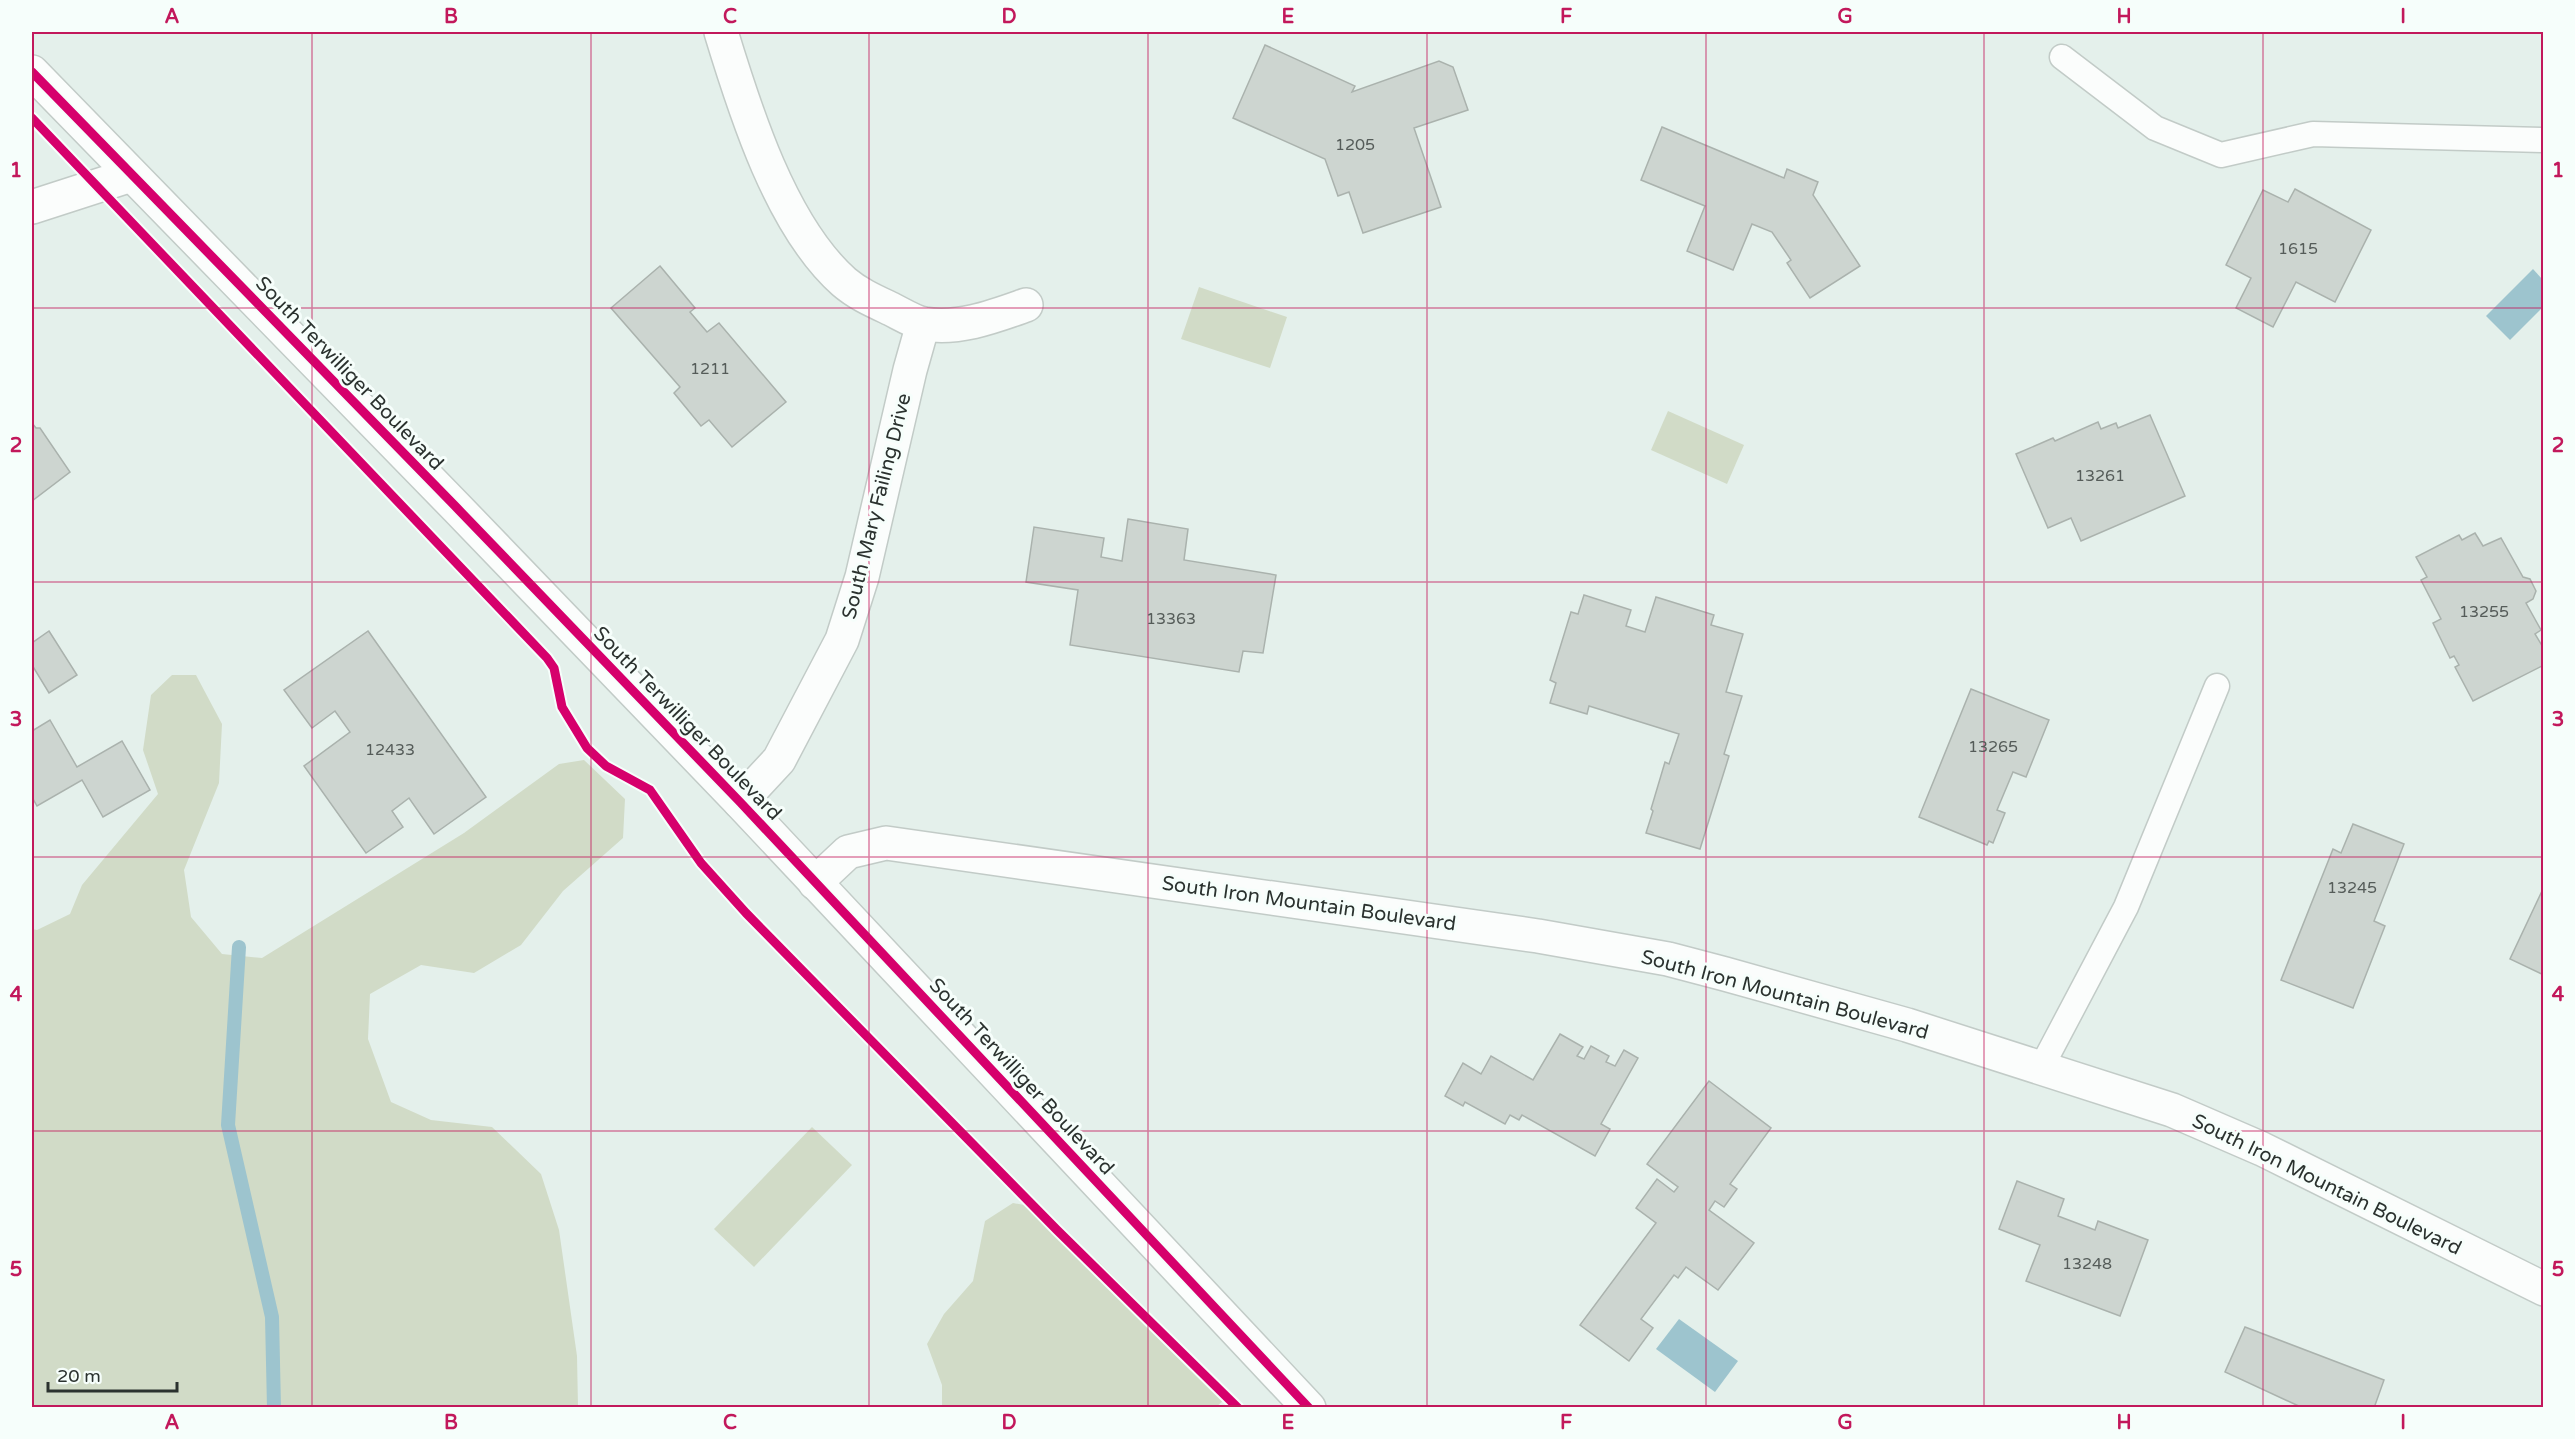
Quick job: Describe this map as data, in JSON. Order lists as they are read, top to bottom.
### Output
{
  "streets": {
    "street": ["South Terwilliger Boulevard", "South Mary Failing Drive", "South Iron Mountain Boulevard"]
  },
  "crossings": [
    ["South Terwilliger Boulevard", "South Mary Failing Drive"],
    ["South Terwilliger Boulevard", "South Iron Mountain Boulevard"]
  ],
  "house_numbers": [
    "1205",
    "1615",
    "1211",
    "13261",
    "13255",
    "13363",
    "13265",
    "12433",
    "13245",
    "13248"
  ],
  "scale_bar": "20 m",
  "grid": {
    "columns": [
      "A",
      "B",
      "C",
      "D",
      "E",
      "F",
      "G",
      "H",
      "I"
    ],
    "rows": [
      "1",
      "2",
      "3",
      "4",
      "5"
    ]
  }
}
